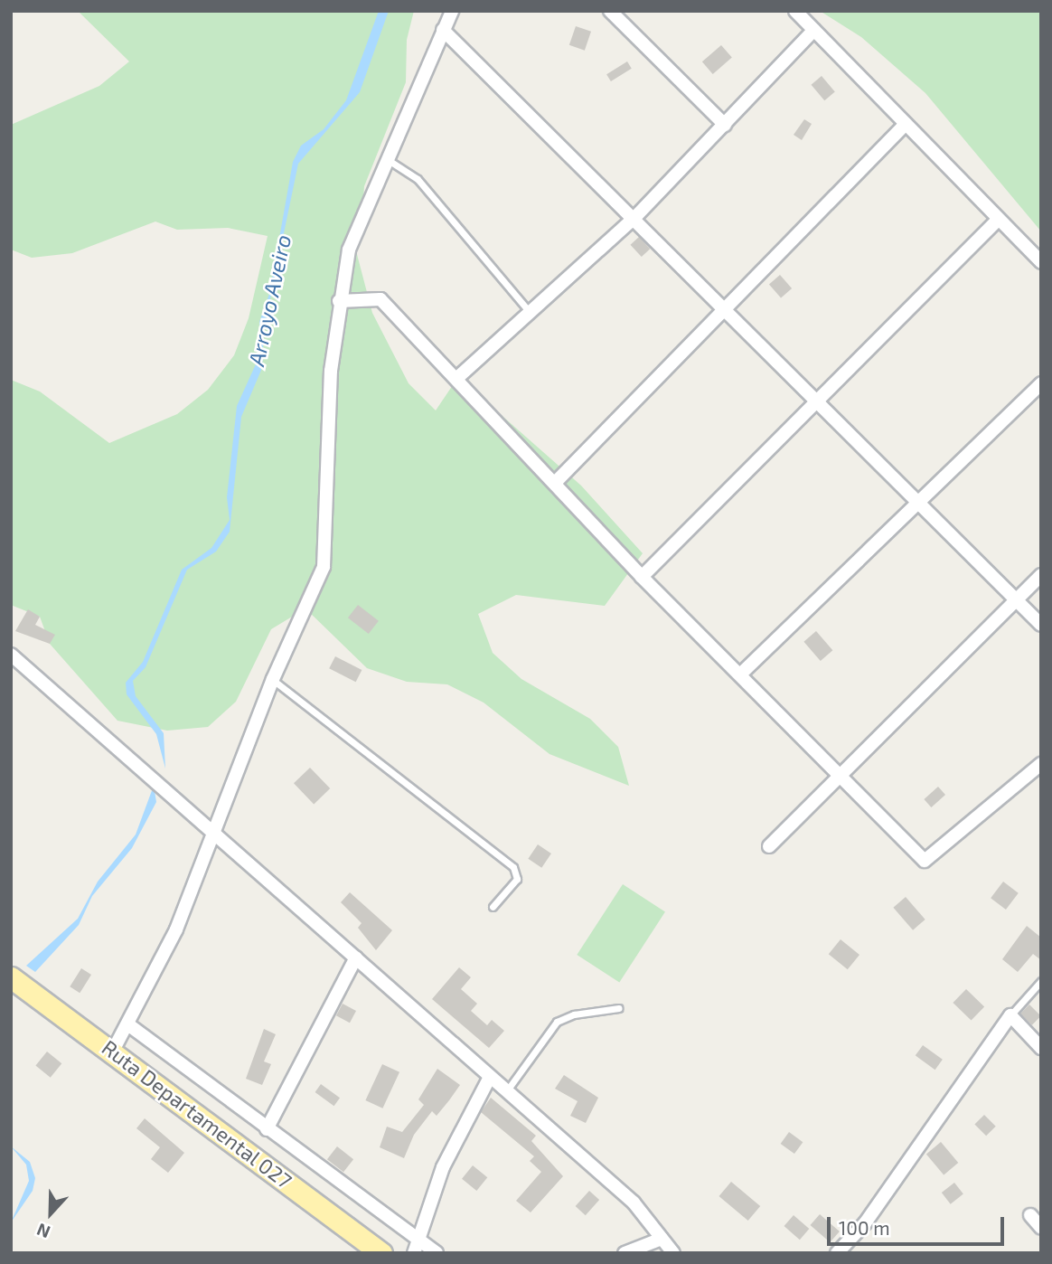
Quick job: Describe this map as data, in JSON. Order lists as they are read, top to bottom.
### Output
{
  "streets": {
    "main road": ["Ruta Departamental 027"]
  },
  "water": ["Arroyo Aveiro"],
  "scale_bar": "100 m",
  "north": "bottom"
}
